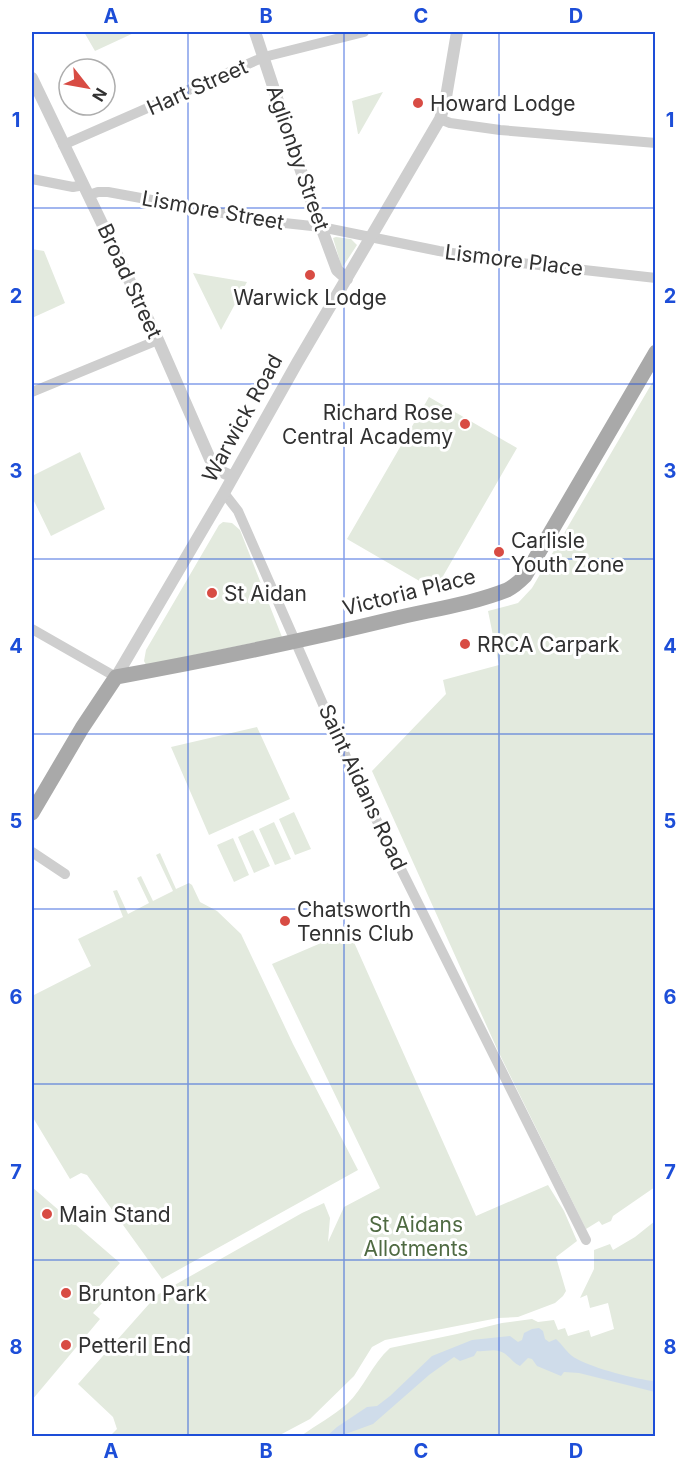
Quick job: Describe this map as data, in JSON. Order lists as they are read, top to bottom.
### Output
{
  "streets": {
    "main road": ["Warwick Road", "Victoria Place"],
    "street": [
      "Hart Street",
      "Aglionby Street",
      "Lismore Street",
      "Lismore Place",
      "Broad Street",
      "Saint Aidans Road"
    ]
  },
  "crossings": [
    ["Hart Street", "Aglionby Street"],
    ["Hart Street", "Broad Street"],
    ["Aglionby Street", "Lismore Street"],
    ["Aglionby Street", "Warwick Road"],
    ["Lismore Street", "Lismore Place"],
    ["Lismore Street", "Broad Street"],
    ["Lismore Street", "Warwick Road"],
    ["Lismore Place", "Warwick Road"],
    ["Broad Street", "Warwick Road"],
    ["Warwick Road", "Victoria Place"],
    ["Warwick Road", "Saint Aidans Road"],
    ["Victoria Place", "Saint Aidans Road"]
  ],
  "parks": ["St Aidans Allotments"],
  "places": [
    "Howard Lodge",
    "Warwick Lodge",
    "Richard Rose Central Academy",
    "Carlisle Youth Zone",
    "St Aidan",
    "RRCA Carpark",
    "Chatsworth Tennis Club",
    "Main Stand",
    "Brunton Park",
    "Petteril End"
  ],
  "north": "bottom right",
  "grid": {
    "columns": [
      "A",
      "B",
      "C",
      "D"
    ],
    "rows": [
      "1",
      "2",
      "3",
      "4",
      "5",
      "6",
      "7",
      "8"
    ]
  }
}
